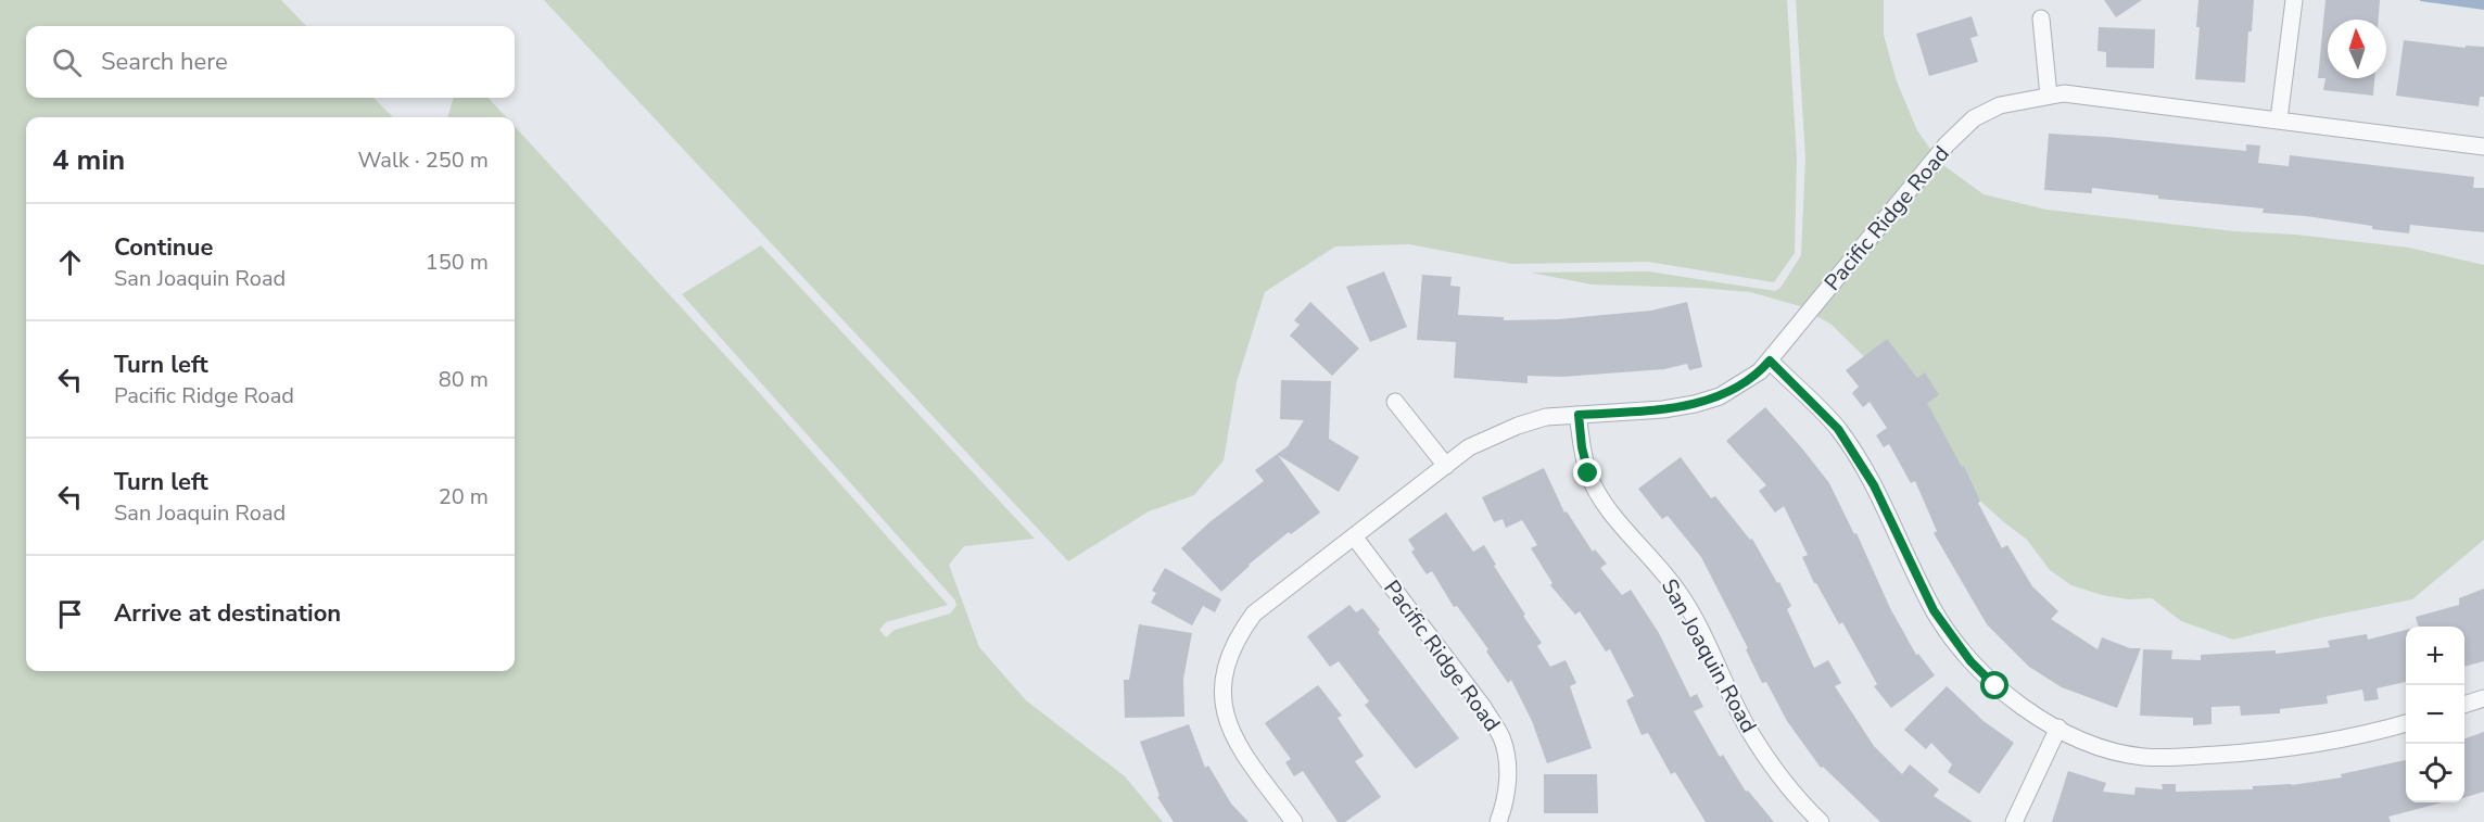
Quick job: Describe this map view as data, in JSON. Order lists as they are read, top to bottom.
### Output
{
  "streets": {
    "street": ["Pacific Ridge Road", "San Joaquin Road"]
  },
  "crossings": [
    ["Pacific Ridge Road", "San Joaquin Road"]
  ],
  "north": "top",
  "page": {
    "search": "Search here",
    "heading": ["4 min", "Walk · 250 m"],
    "list": [
      ["Continue", "San Joaquin Road", "150 m"],
      ["Turn left", "Pacific Ridge Road", "80 m"],
      ["Turn left", "San Joaquin Road", "20 m"],
      "Arrive at destination"
    ],
    "map_buttons": ["+", "−"]
  }
}
